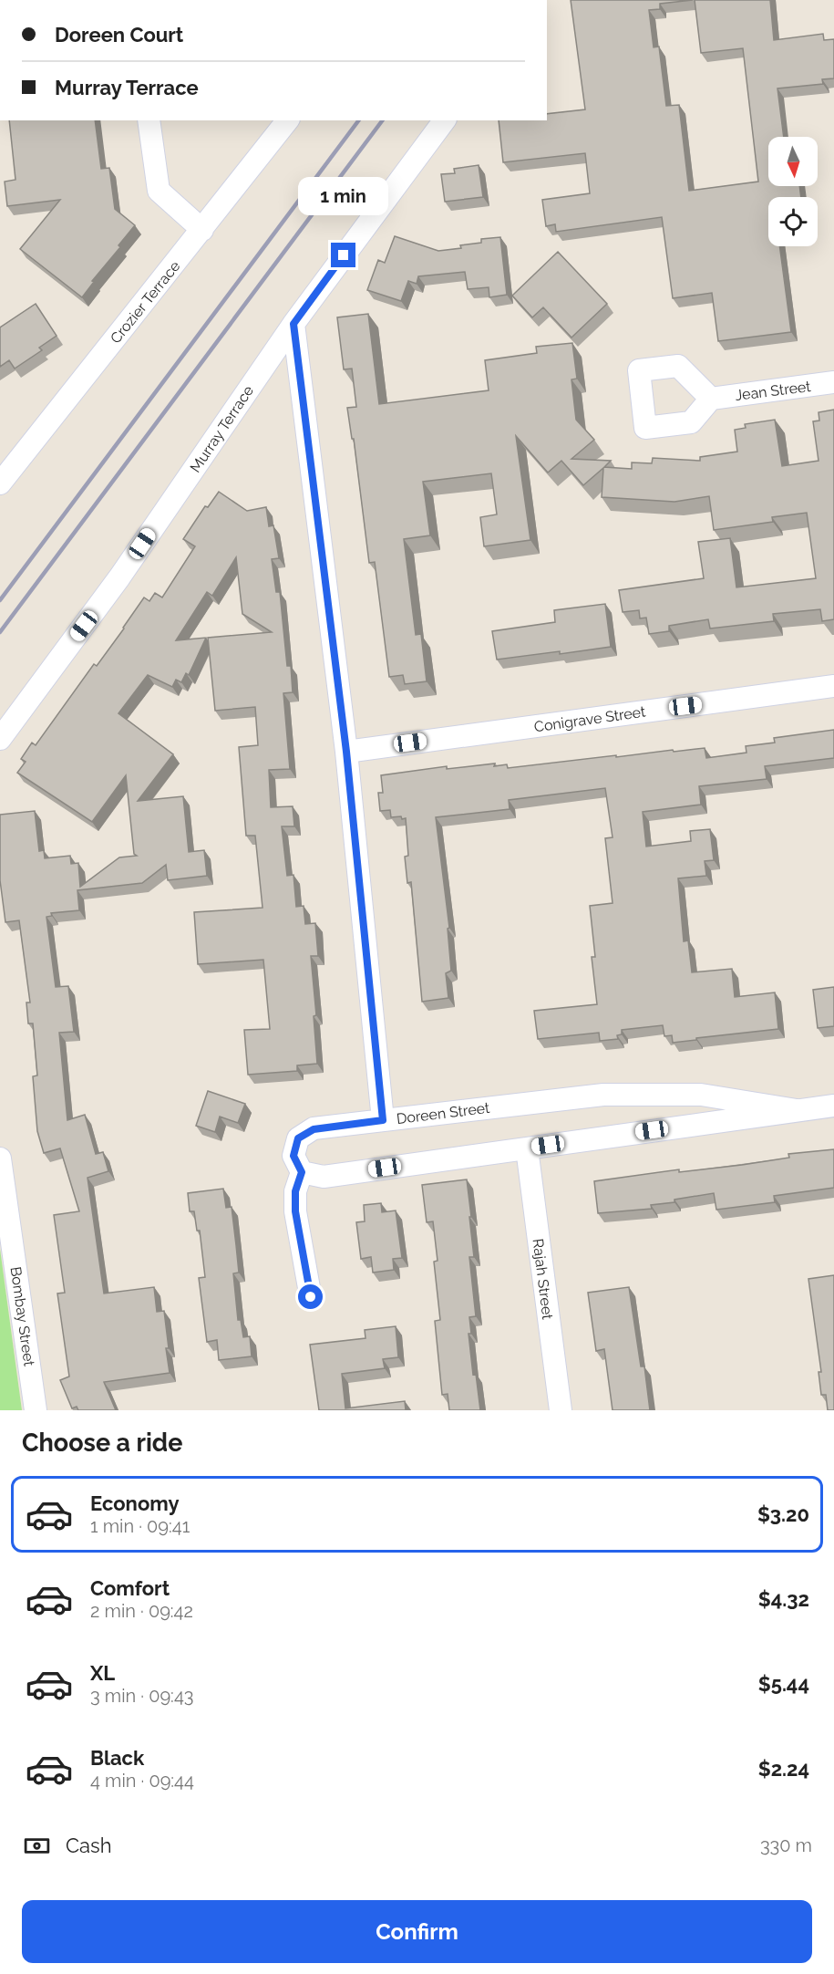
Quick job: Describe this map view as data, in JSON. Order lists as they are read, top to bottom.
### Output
{
  "streets": {
    "street": [
      "Crozier Terrace",
      "Jean Street",
      "Murray Terrace",
      "Conigrave Street",
      "Doreen Street",
      "Rajah Street",
      "Bombay Street"
    ]
  },
  "crossings": [
    ["Doreen Street", "Rajah Street"]
  ],
  "north": "bottom",
  "page": {
    "banner": ["Doreen Court", "Murray Terrace"],
    "bubble": "1 min",
    "heading": "Choose a ride",
    "list": [
      {
        "name": "Economy",
        "note": "1 min · 09:41",
        "value": "$3.20"
      },
      {
        "name": "Comfort",
        "note": "2 min · 09:42",
        "value": "$4.32"
      },
      {
        "name": "XL",
        "note": "3 min · 09:43",
        "value": "$5.44"
      },
      {
        "name": "Black",
        "note": "4 min · 09:44",
        "value": "$2.24"
      }
    ],
    "pay": ["Cash", "330 m"],
    "buttons": "Confirm"
  }
}
